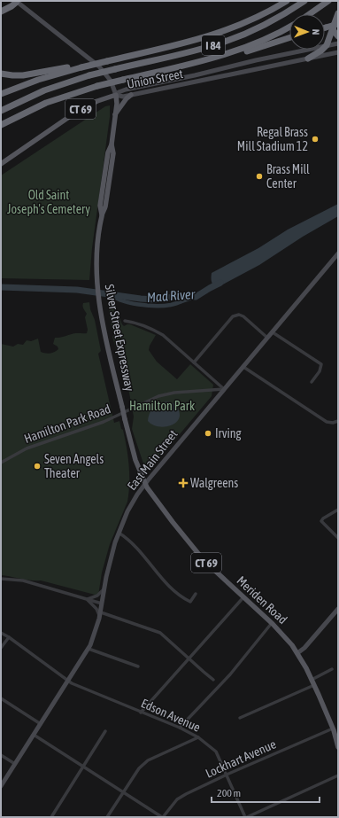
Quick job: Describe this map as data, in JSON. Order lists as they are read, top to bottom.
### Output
{
  "streets": {
    "highway": ["I 84"],
    "main road": [
      "Union Street",
      "CT 69",
      "Silver Street Expressway",
      "East Main Street",
      "Meriden Road"
    ],
    "street": ["Hamilton Park Road", "Edson Avenue", "Lockhart Avenue"]
  },
  "crossings": [
    ["Union Street", "CT 69"],
    ["Union Street", "Silver Street Expressway"],
    ["CT 69", "Silver Street Expressway"],
    ["Silver Street Expressway", "East Main Street"],
    ["Silver Street Expressway", "Meriden Road"],
    ["Hamilton Park Road", "East Main Street"],
    ["East Main Street", "Meriden Road"],
    ["East Main Street", "Edson Avenue"],
    ["Meriden Road", "Lockhart Avenue"],
    ["Edson Avenue", "Lockhart Avenue"]
  ],
  "water": ["Mad River"],
  "parks": ["Old Saint Joseph's Cemetery", "Hamilton Park"],
  "places": {
    "other": [
      "Regal Brass Mill Stadium 12",
      "Brass Mill Center",
      "Irving",
      "Seven Angels Theater"
    ],
    "health": ["Walgreens"]
  },
  "scale_bar": "200 m",
  "north": "right"
}
